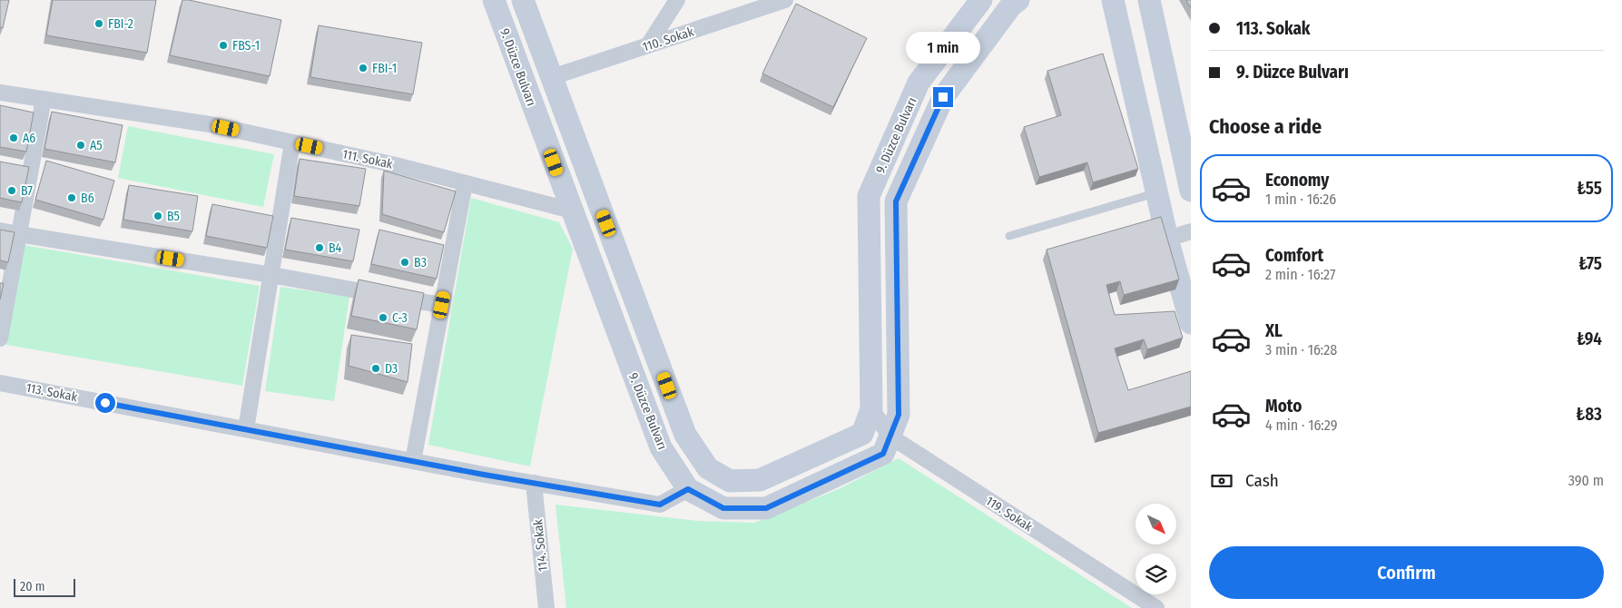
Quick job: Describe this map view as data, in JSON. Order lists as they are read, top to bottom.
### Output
{
  "streets": {
    "main road": ["9. Düzce Bulvarı"],
    "street": [
      "110. Sokak",
      "111. Sokak",
      "113. Sokak",
      "119. Sokak",
      "114. Sokak"
    ]
  },
  "crossings": [
    ["110. Sokak", "9. Düzce Bulvarı"],
    ["9. Düzce Bulvarı", "111. Sokak"],
    ["9. Düzce Bulvarı", "113. Sokak"],
    ["9. Düzce Bulvarı", "119. Sokak"],
    ["113. Sokak", "114. Sokak"]
  ],
  "places": [
    "FBI-2",
    "FBS-1",
    "FBI-1",
    "A6",
    "A5",
    "B7",
    "B6",
    "B5",
    "B4",
    "B3",
    "C-3",
    "D3"
  ],
  "scale_bar": "20 m",
  "north": "bottom right",
  "page": {
    "banner": ["113. Sokak", "9. Düzce Bulvarı"],
    "bubble": "1 min",
    "heading": "Choose a ride",
    "list": [
      {
        "name": "Economy",
        "note": "1 min · 16:26",
        "value": "₺55"
      },
      {
        "name": "Comfort",
        "note": "2 min · 16:27",
        "value": "₺75"
      },
      {
        "name": "XL",
        "note": "3 min · 16:28",
        "value": "₺94"
      },
      {
        "name": "Moto",
        "note": "4 min · 16:29",
        "value": "₺83"
      }
    ],
    "pay": ["Cash", "390 m"],
    "buttons": "Confirm",
    "scale": "20 m"
  }
}
